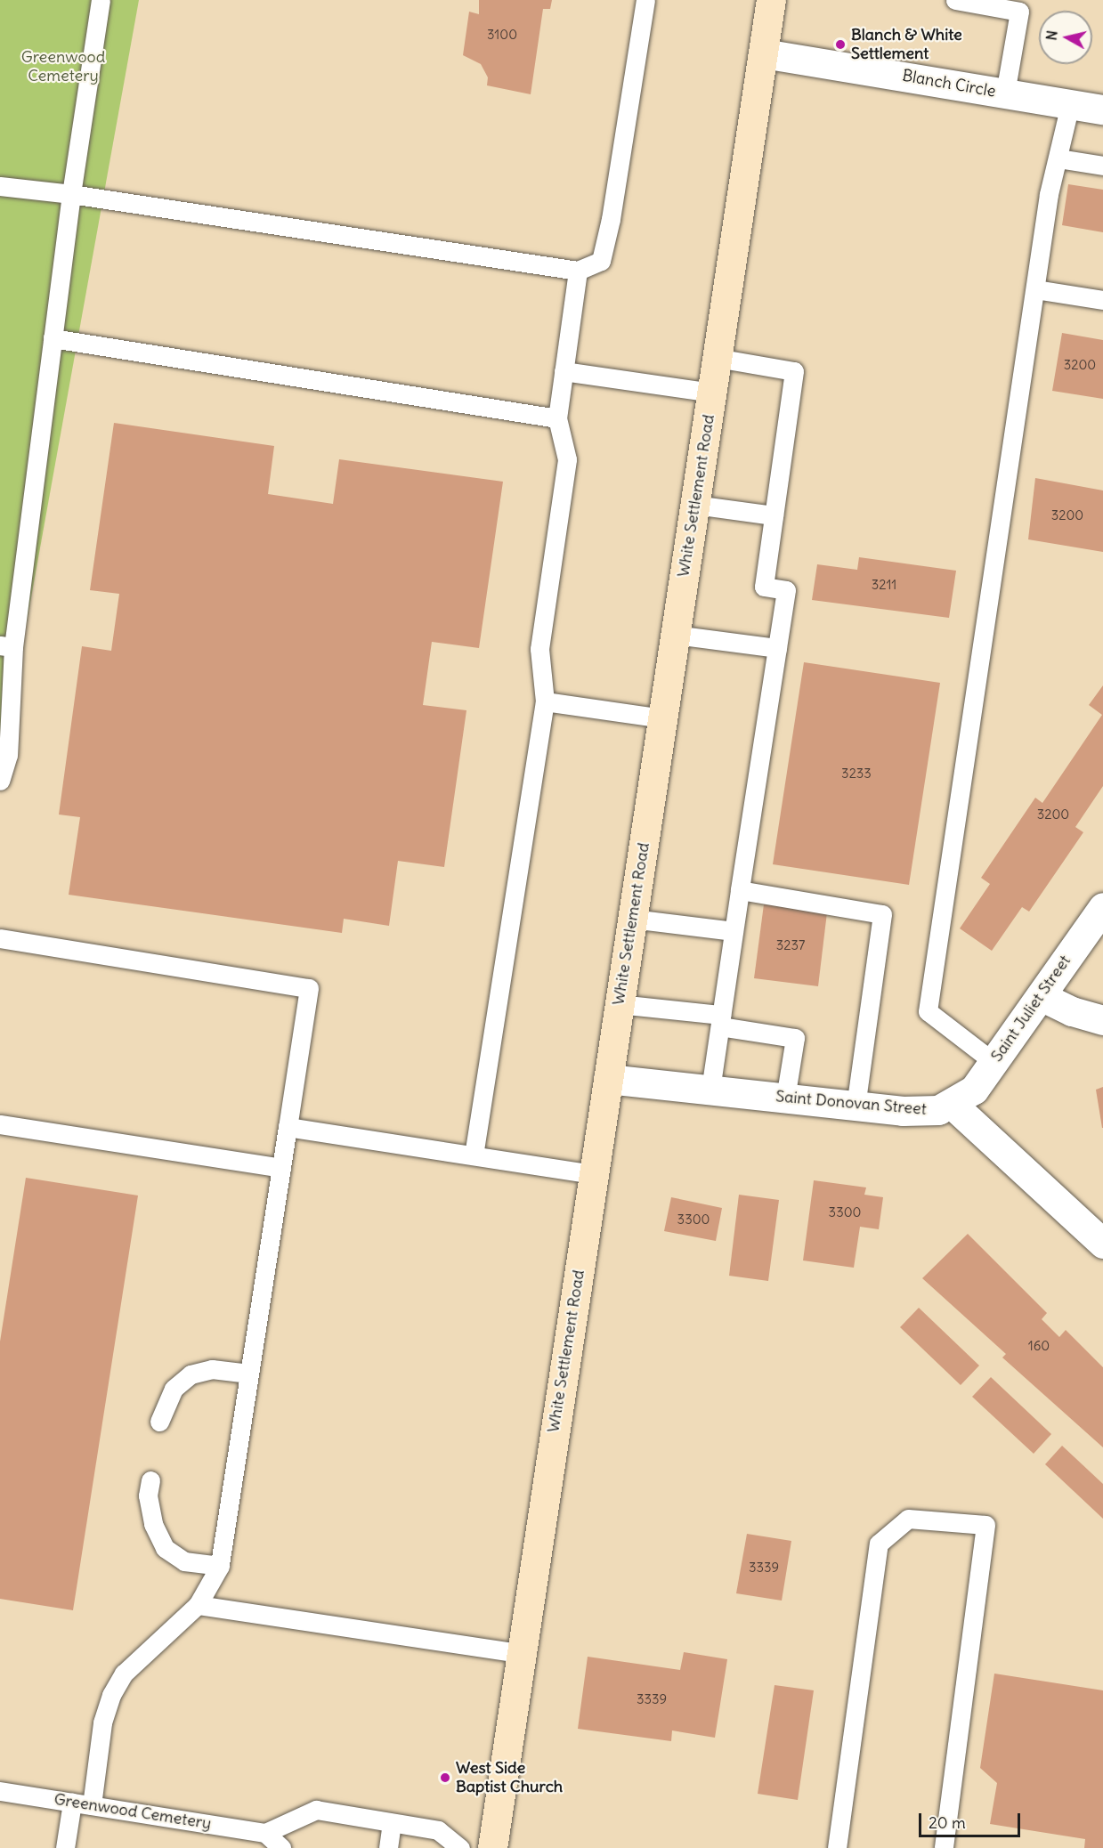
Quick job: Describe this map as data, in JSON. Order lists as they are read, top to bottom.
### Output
{
  "streets": {
    "main road": ["White Settlement Road"],
    "street": ["Blanch Circle", "Saint Juliet Street", "Saint Donovan Street"],
    "lane": ["Greenwood Cemetery"]
  },
  "crossings": [
    ["Blanch Circle", "White Settlement Road"],
    ["White Settlement Road", "Saint Donovan Street"],
    ["Saint Juliet Street", "Saint Donovan Street"]
  ],
  "parks": ["Greenwood Cemetery"],
  "places": ["Blanch & White Settlement", "West Side Baptist Church"],
  "house_numbers": [
    "3100",
    "3200",
    "3200",
    "3211",
    "3233",
    "3200",
    "3237",
    "3300",
    "3300",
    "160",
    "3339",
    "3339"
  ],
  "scale_bar": "20 m",
  "north": "left"
}
